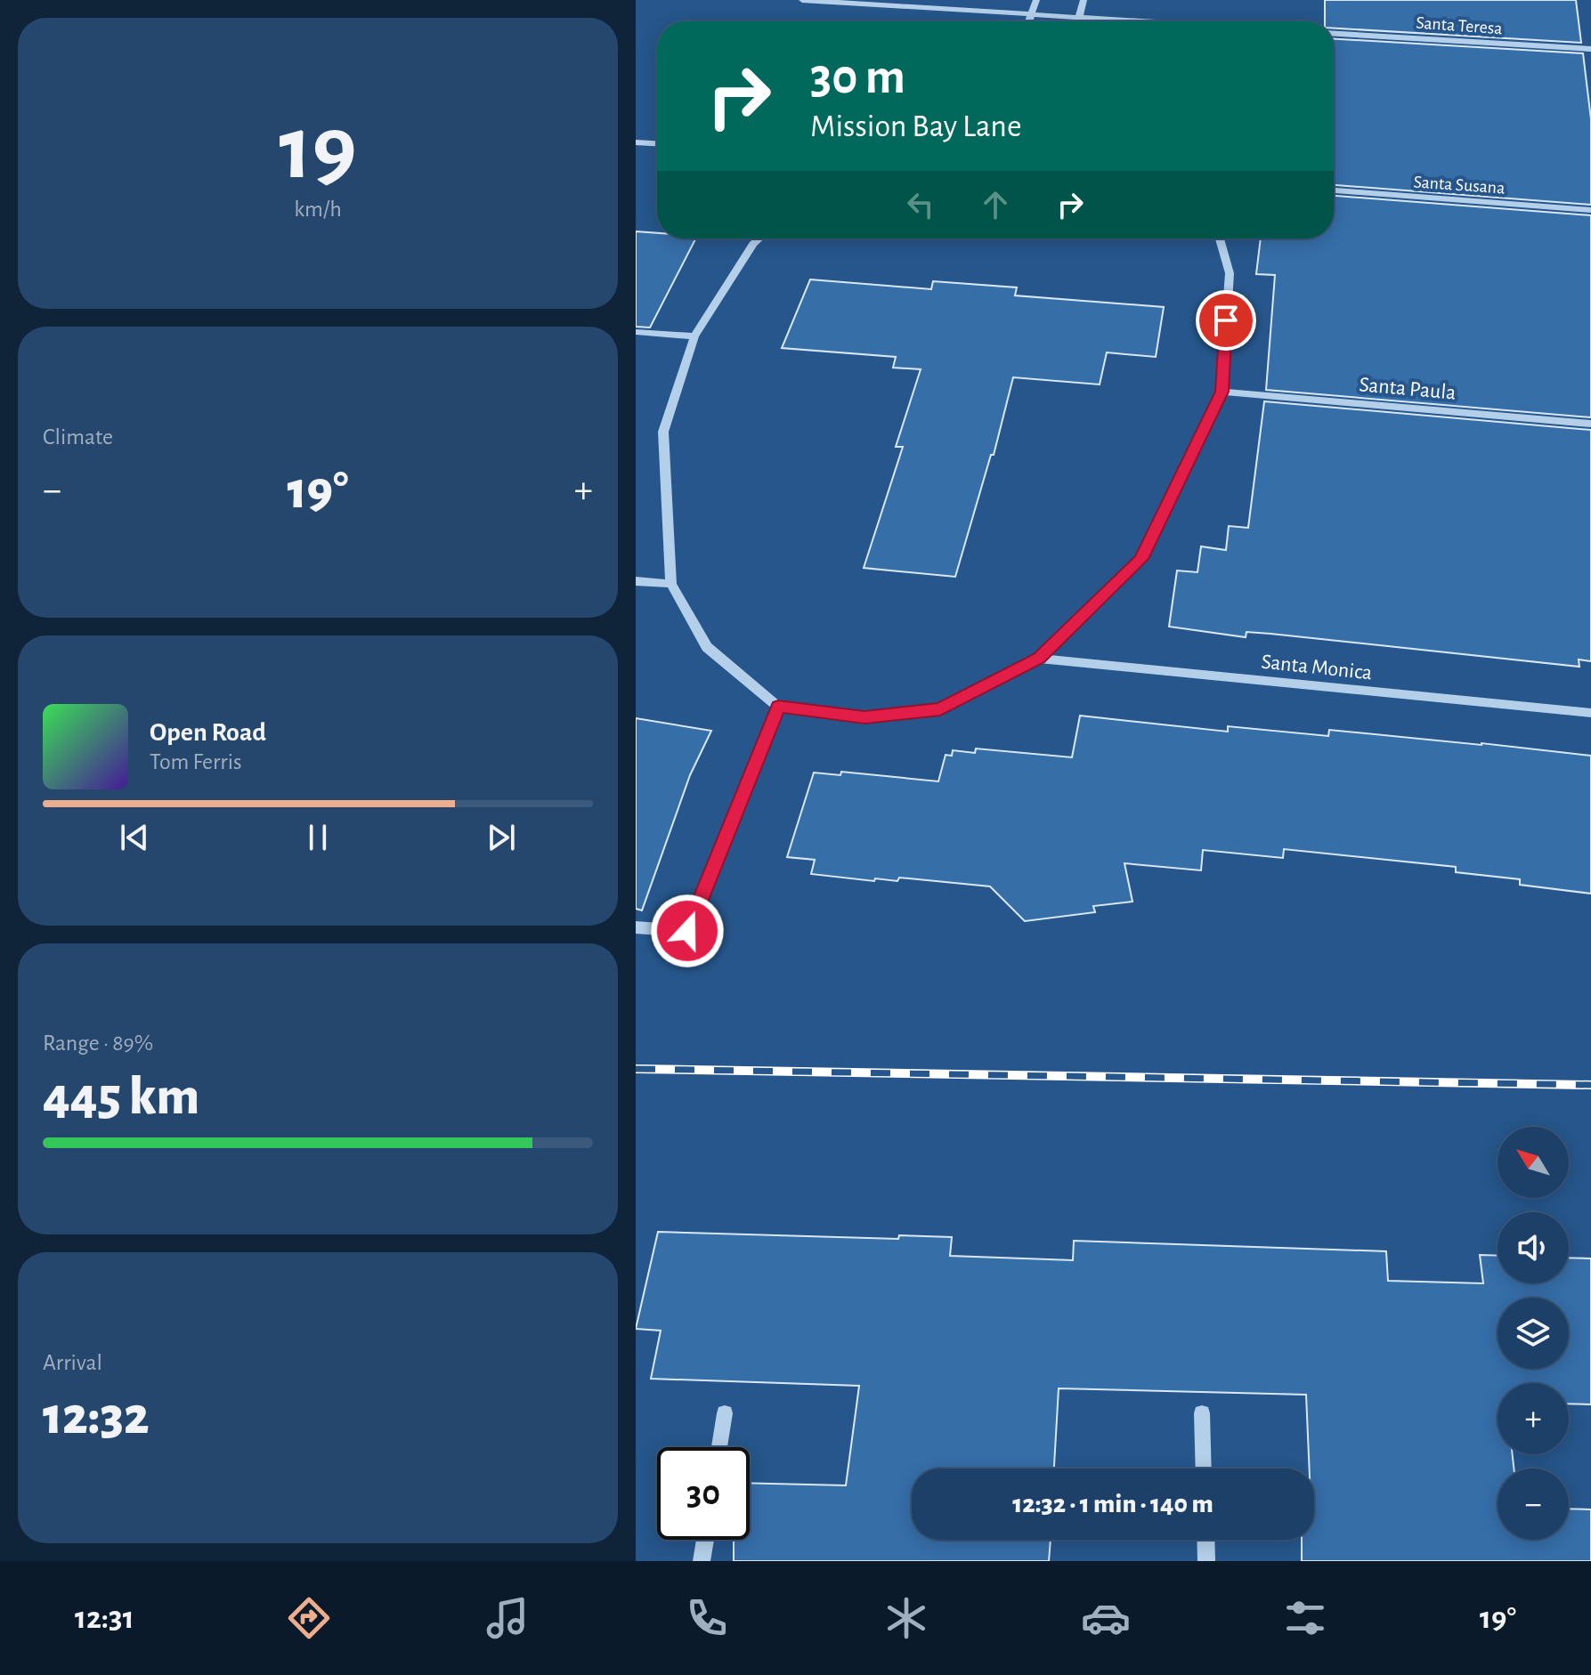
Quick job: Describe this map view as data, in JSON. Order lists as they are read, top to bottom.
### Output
{
  "streets": {
    "street": [
      "Santa Teresa",
      "Santa Susana",
      "Santa Paula",
      "Santa Monica"
    ]
  },
  "north": "top left",
  "page": {
    "tile": [
      ["19", "km/h"],
      "Climate",
      ["Range · 89%", "445 km"],
      ["Arrival", "12:32"]
    ],
    "turn": ["30 m", "Mission Bay Lane"],
    "heat": ["−", "19°", "+"],
    "song": ["Open Road", "Tom Ferris"],
    "map_buttons": ["+", "−"],
    "limit": "30",
    "trip": "12:32 · 1 min · 140 m",
    "tabs": ["12:31", "19°"]
  }
}
